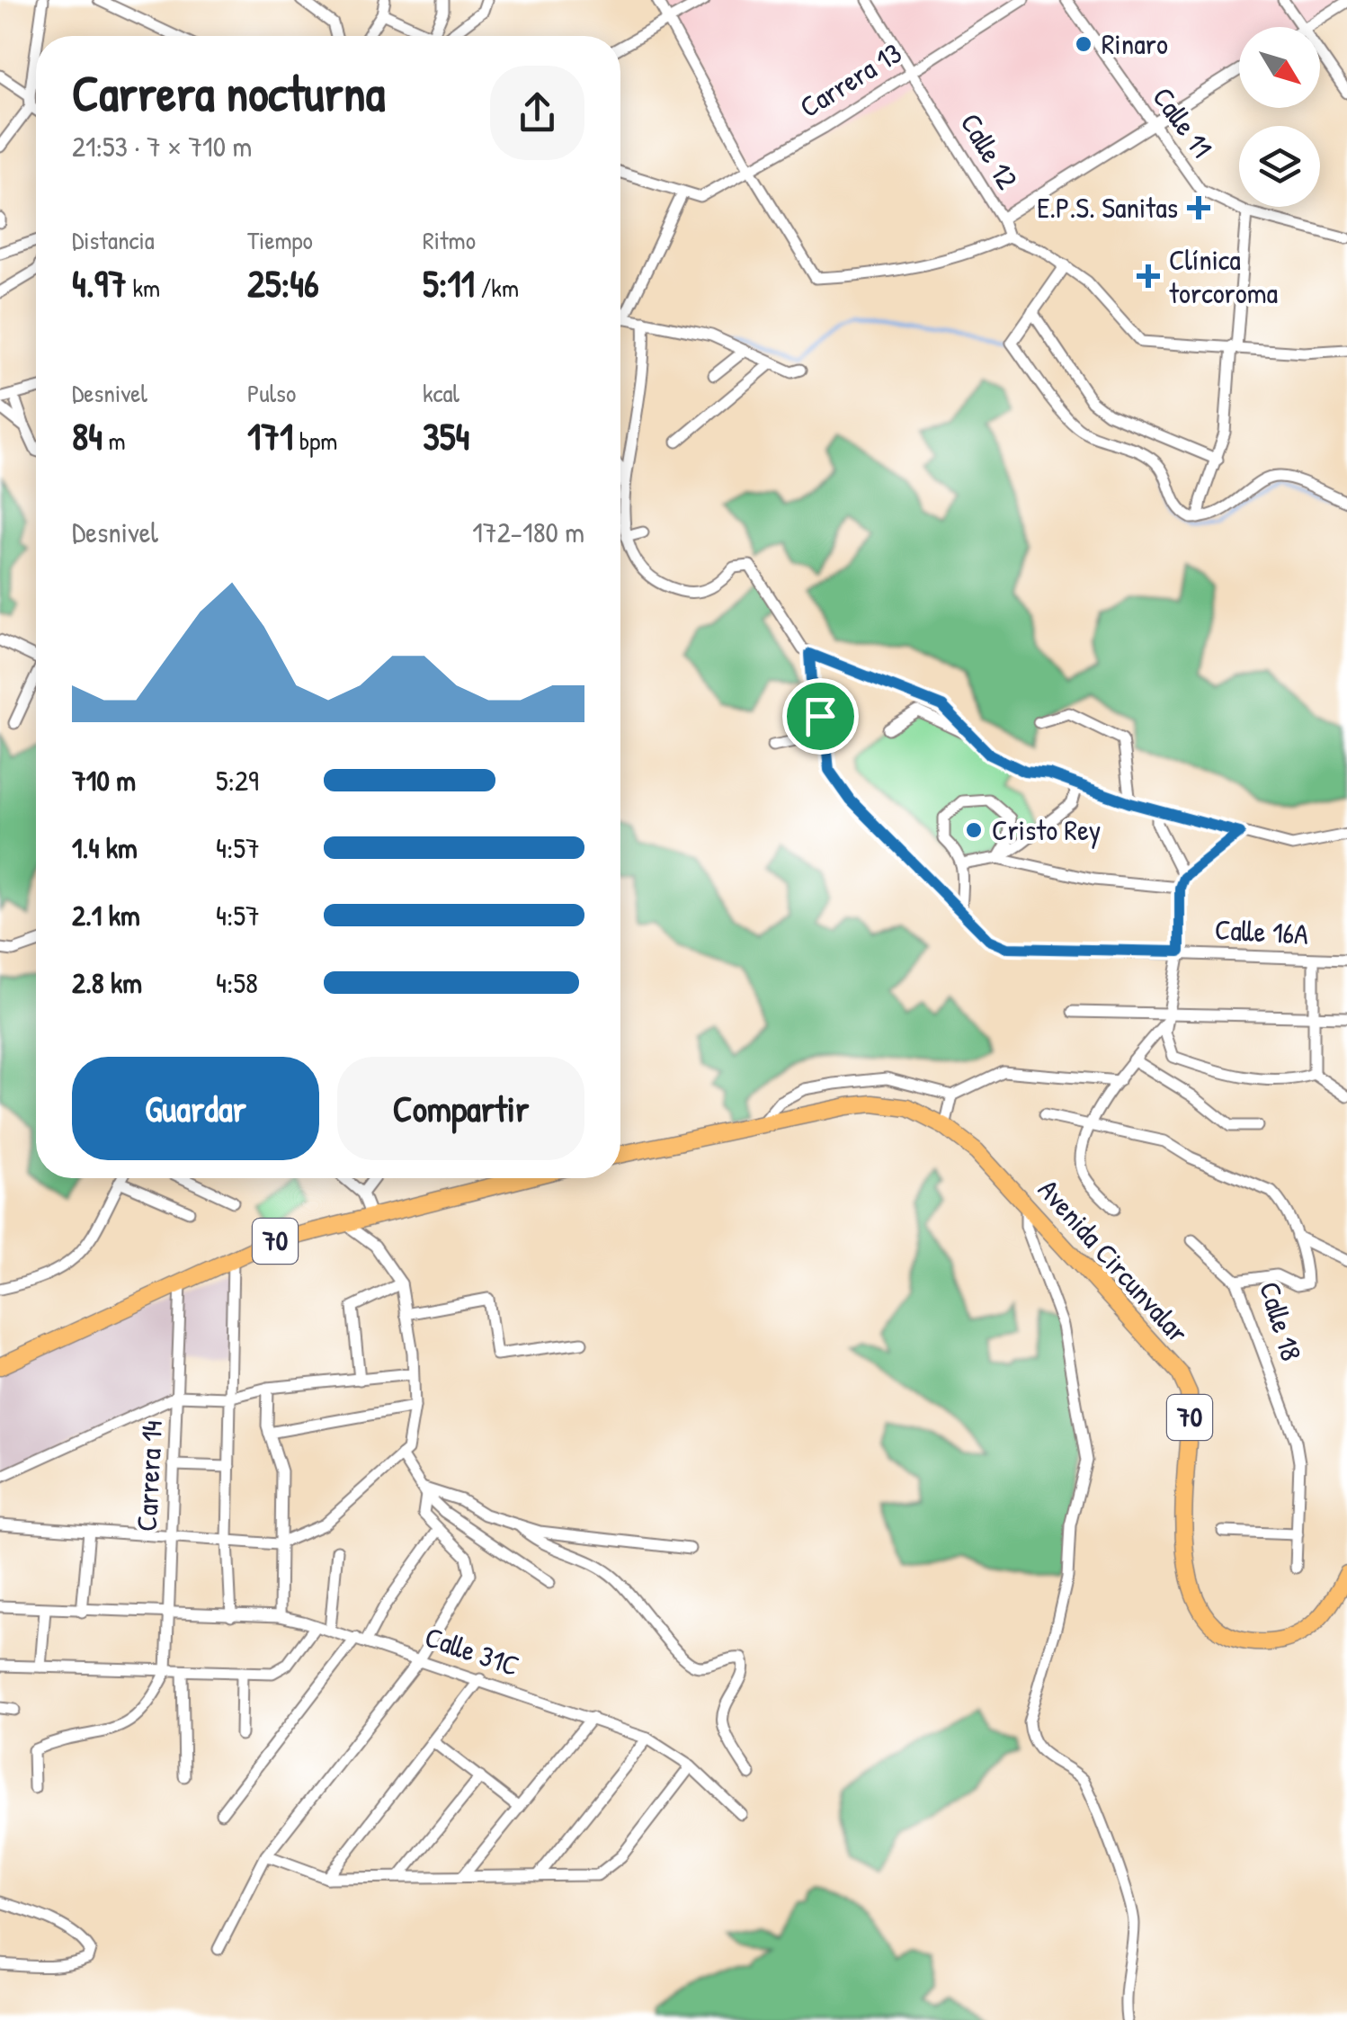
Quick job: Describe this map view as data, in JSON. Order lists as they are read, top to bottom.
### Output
{
  "streets": {
    "main road": ["70", "Avenida Circunvalar"],
    "street": [
      "Carrera 13",
      "Calle 11",
      "Calle 12",
      "Calle 16A",
      "Calle 18",
      "Carrera 14",
      "Calle 31C"
    ]
  },
  "crossings": [
    ["Carrera 13", "Calle 12"],
    ["70", "Carrera 14"],
    ["Carrera 14", "Calle 31C"]
  ],
  "places": {
    "other": ["Rinaro", "Cristo Rey"],
    "health": ["E.P.S. Sanitas", "Clínica torcoroma"]
  },
  "north": "bottom right",
  "page": {
    "heading": ["Carrera nocturna", "21:53 · 7 × 710 m"],
    "stats": [
      ["Distancia", "4.97 km"],
      ["Tiempo", "25:46"],
      ["Ritmo", "5:11 /km"],
      ["Desnivel", "84 m"],
      ["Pulso", "171 bpm"],
      ["kcal", "354"]
    ],
    "chart": ["Desnivel", "172–180 m"],
    "list": [
      {
        "name": "710 m",
        "note": "5:29"
      },
      {
        "name": "1.4 km",
        "note": "4:57"
      },
      {
        "name": "2.1 km",
        "note": "4:57"
      },
      {
        "name": "2.8 km",
        "note": "4:58"
      }
    ],
    "buttons": ["Guardar", "Compartir"]
  }
}
